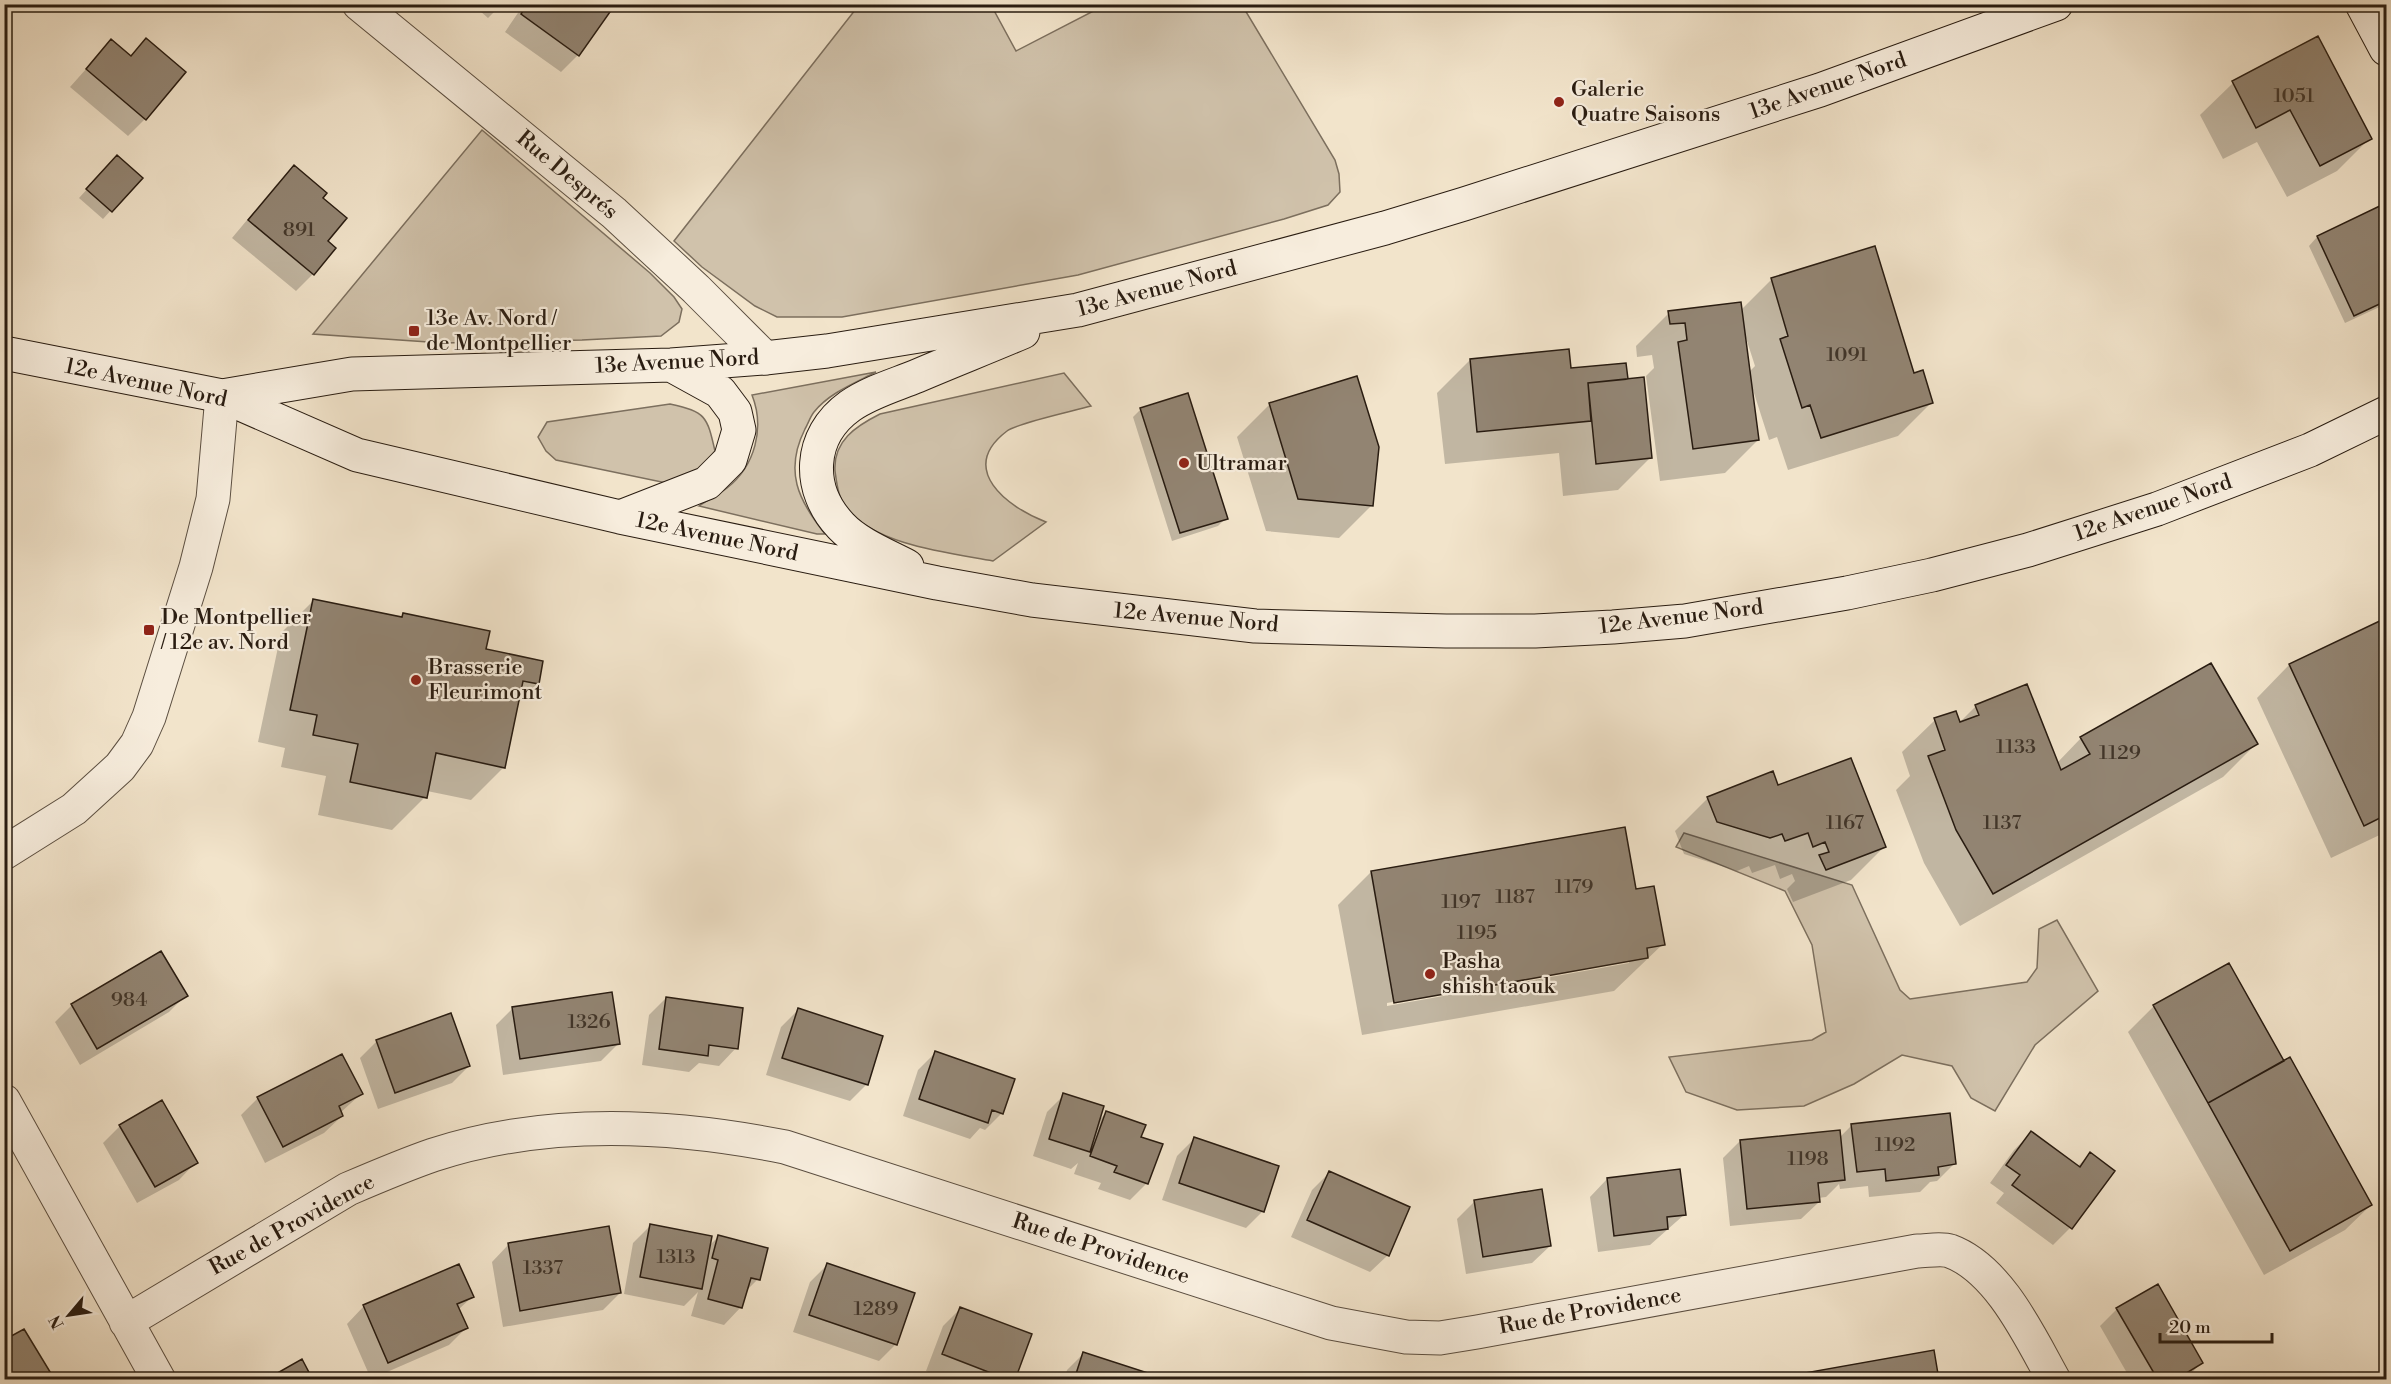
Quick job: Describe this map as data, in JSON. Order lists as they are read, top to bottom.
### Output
{
  "streets": {
    "main road": [
      "13e Avenue Nord",
      "Rue Després",
      "12e Avenue Nord",
      "Rue de Providence"
    ]
  },
  "crossings": [
    ["13e Avenue Nord", "Rue Després"],
    ["13e Avenue Nord", "12e Avenue Nord"]
  ],
  "places": {
    "other": [
      "Galerie Quatre Saisons",
      "Ultramar",
      "Brasserie Fleurimont",
      "Pasha shish taouk"
    ],
    "transit": ["13e Av. Nord / de Montpellier", "De Montpellier / 12e av. Nord"]
  },
  "house_numbers": [
    "1051",
    "891",
    "1091",
    "1133",
    "1129",
    "1167",
    "1137",
    "1179",
    "1187",
    "1197",
    "1195",
    "984",
    "1326",
    "1192",
    "1198",
    "1313",
    "1337",
    "1289"
  ],
  "scale_bar": "20 m",
  "north": "bottom left"
}
